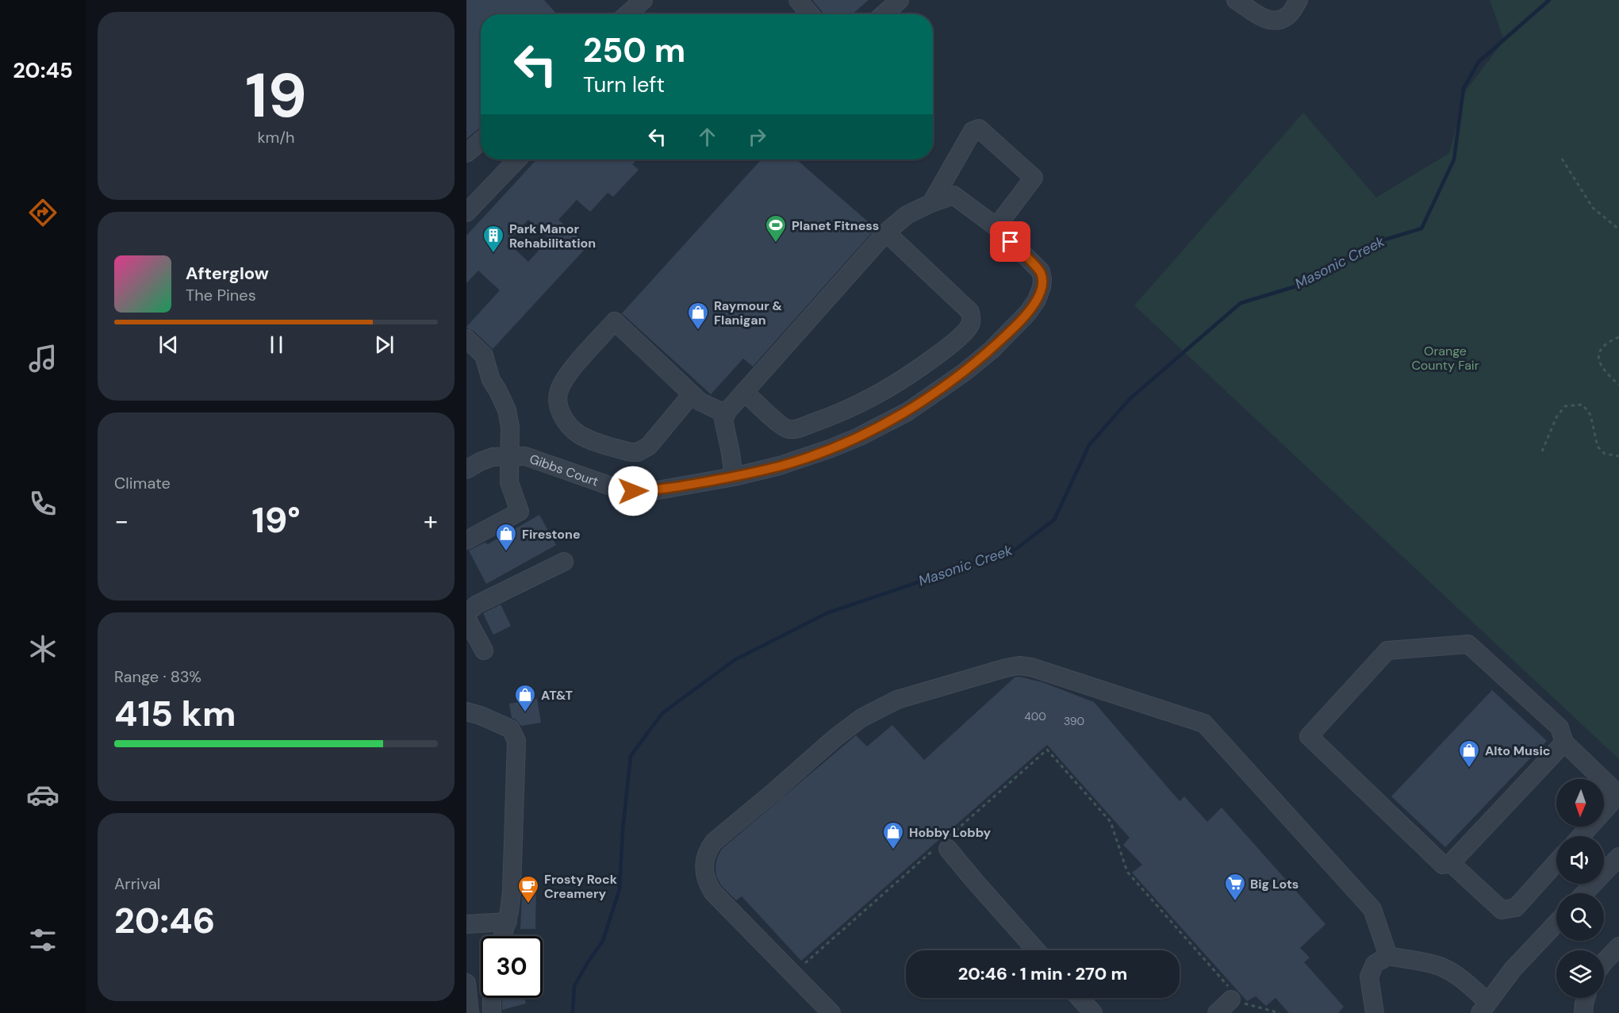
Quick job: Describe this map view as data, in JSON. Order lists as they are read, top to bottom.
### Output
{
  "streets": {
    "street": ["Gibbs Court"]
  },
  "water": ["Masonic Creek"],
  "parks": ["Orange County Fair"],
  "places": {
    "sports": ["Planet Fitness"],
    "building": ["Park Manor Rehabilitation"],
    "shop": [
      "Raymour & Flanigan",
      "Firestone",
      "AT&T",
      "Alto Music",
      "Hobby Lobby"
    ],
    "supermarket": ["Big Lots"],
    "cafe": ["Frosty Rock Creamery"]
  },
  "house_numbers": ["400", "390"],
  "north": "bottom",
  "page": {
    "tabs": "20:45",
    "tile": [
      ["19", "km/h"],
      "Climate",
      ["Range · 83%", "415 km"],
      ["Arrival", "20:46"]
    ],
    "turn": ["250 m", "Turn left"],
    "song": ["Afterglow", "The Pines"],
    "heat": ["−", "19°", "+"],
    "limit": "30",
    "trip": "20:46 · 1 min · 270 m"
  }
}
